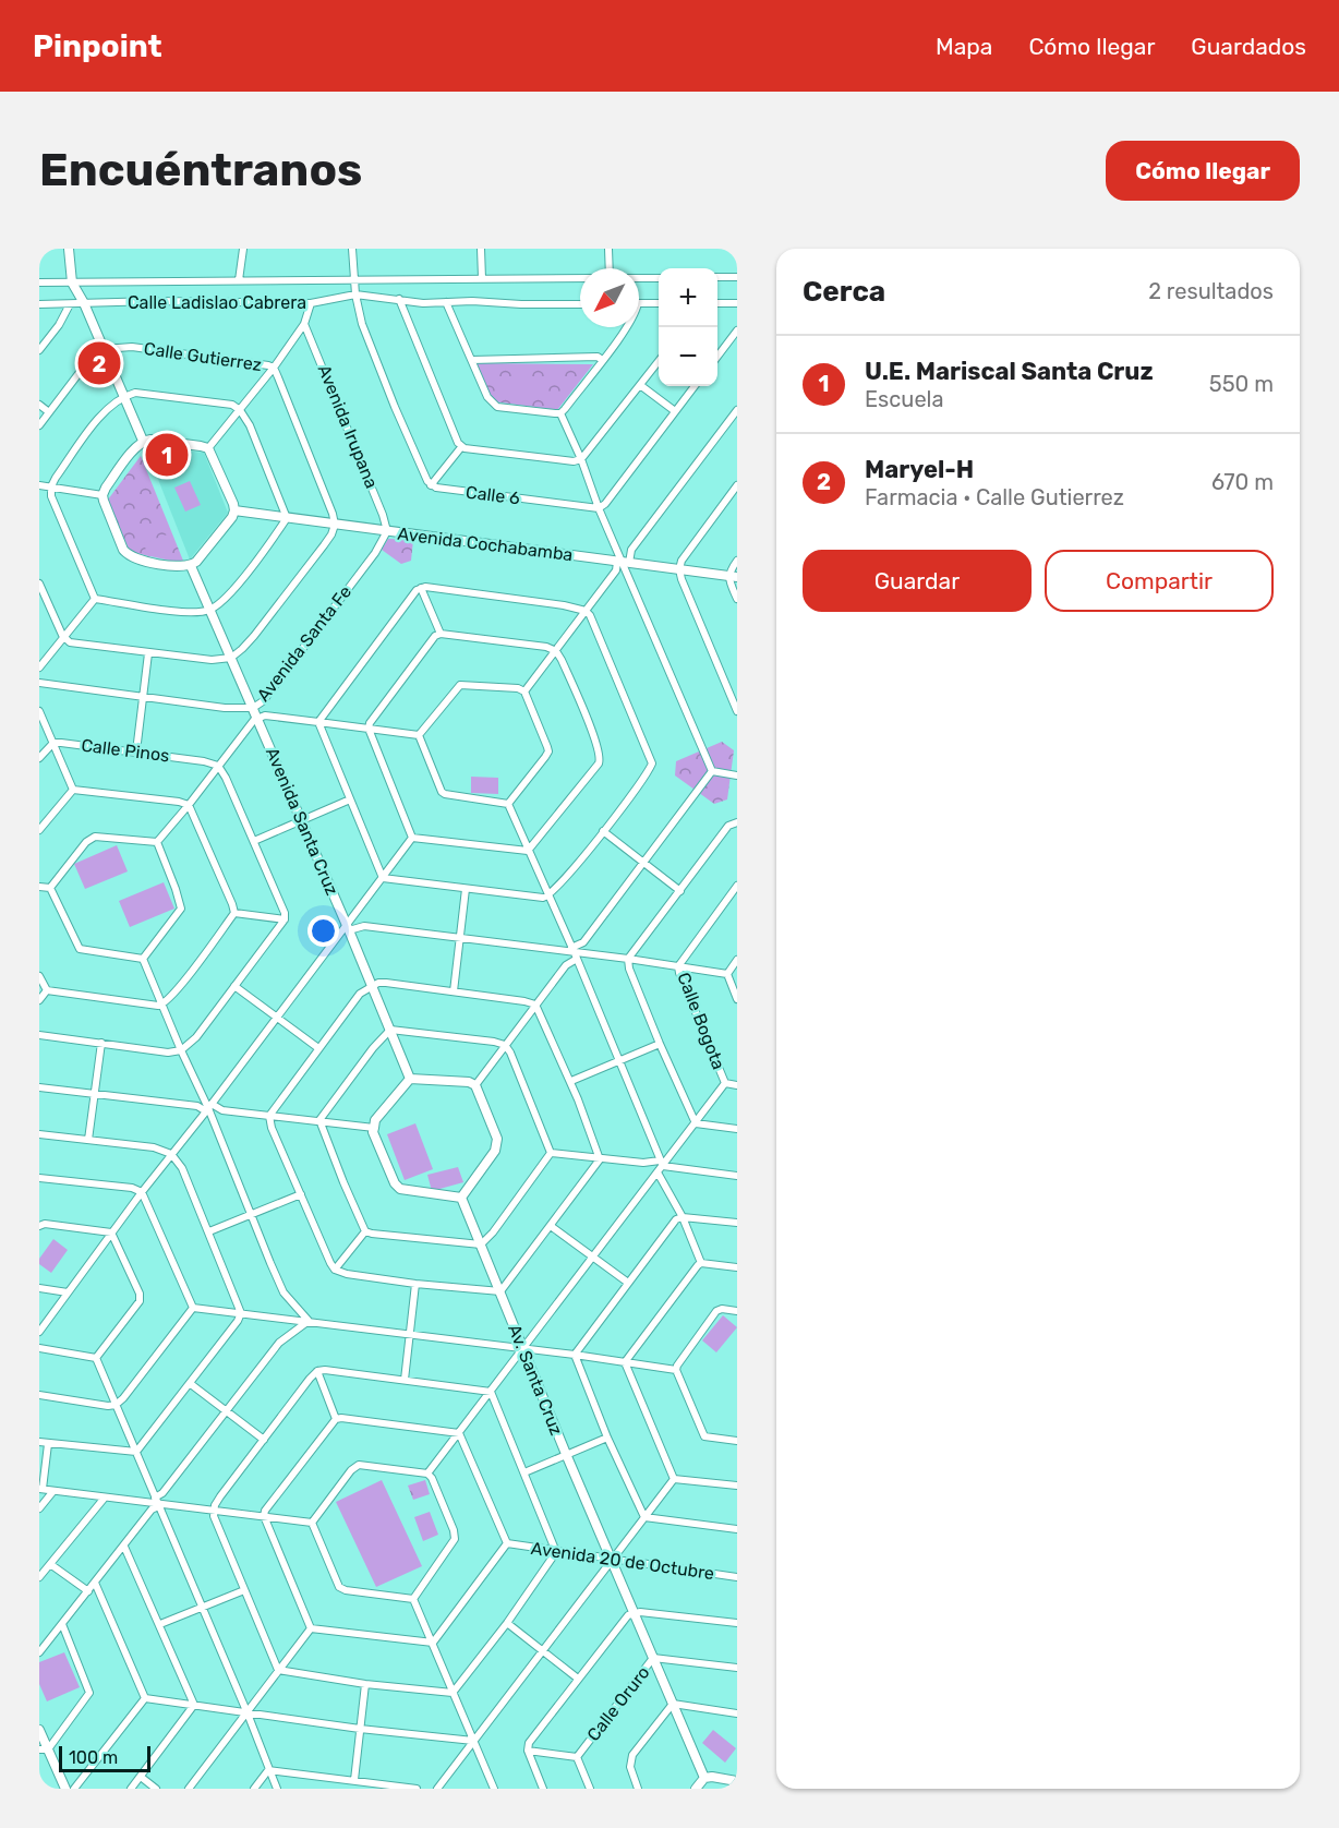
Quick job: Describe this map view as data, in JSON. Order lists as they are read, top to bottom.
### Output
{
  "streets": {
    "street": [
      "Calle Ladislao Cabrera",
      "Calle Gutierrez",
      "Avenida Irupana",
      "Calle 6",
      "Avenida Cochabamba",
      "Avenida Santa Fe",
      "Calle Pinos",
      "Avenida Santa Cruz",
      "Calle Bogota",
      "Av. Santa Cruz",
      "Avenida 20 de Octubre",
      "Calle Oruro"
    ]
  },
  "crossings": [
    ["Calle Gutierrez", "Avenida Cochabamba"],
    ["Avenida Irupana", "Avenida Cochabamba"],
    ["Avenida Irupana", "Avenida Santa Fe"],
    ["Avenida Cochabamba", "Avenida Santa Fe"],
    ["Avenida Cochabamba", "Avenida Santa Cruz"],
    ["Avenida Santa Fe", "Avenida Santa Cruz"],
    ["Avenida Santa Cruz", "Av. Santa Cruz"],
    ["Av. Santa Cruz", "Avenida 20 de Octubre"],
    ["Av. Santa Cruz", "Calle Oruro"]
  ],
  "scale_bar": "100 m",
  "north": "bottom left",
  "page": {
    "header": "Pinpoint",
    "nav": ["Mapa", "Cómo llegar", "Guardados"],
    "buttons": [
      "Cómo llegar",
      ["Guardar", "Compartir"]
    ],
    "title": "Encuéntranos",
    "heading": ["Cerca", "2 resultados"],
    "map_buttons": ["+", "−"],
    "list": [
      {
        "mark": "1",
        "name": "U.E. Mariscal Santa Cruz",
        "note": "Escuela",
        "value": "550 m"
      },
      {
        "mark": "2",
        "name": "Maryel-H",
        "note": "Farmacia · Calle Gutierrez",
        "value": "670 m"
      }
    ],
    "pins": ["2", "1"],
    "scale": "100 m"
  }
}
